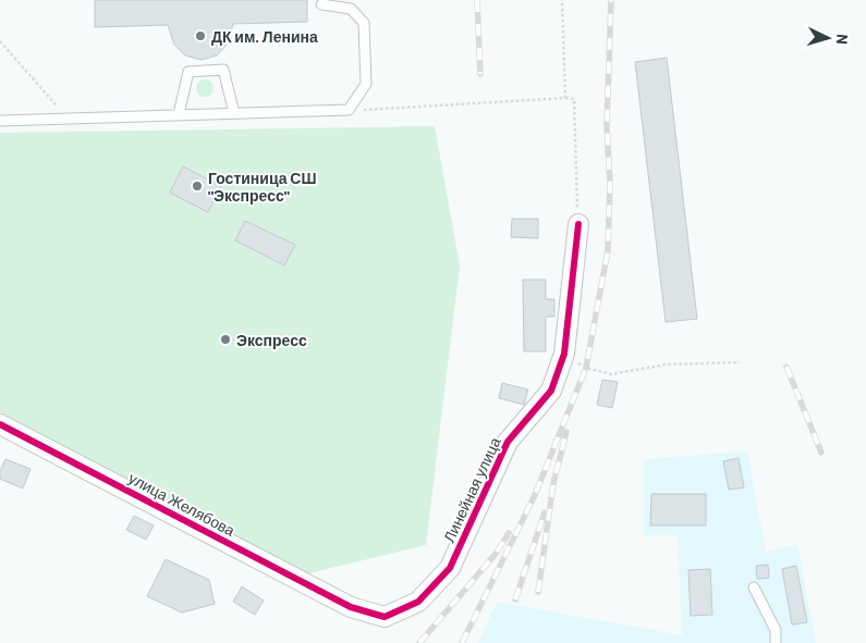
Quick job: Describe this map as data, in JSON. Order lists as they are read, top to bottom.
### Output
{
  "streets": {
    "street": ["Линейная улица", "улица Желябова"]
  },
  "crossings": [
    ["Линейная улица", "улица Желябова"]
  ],
  "places": ["ДК им. Ленина", "Гостиница СШ \"Экспресс\"", "Экспресс"],
  "north": "right"
}
